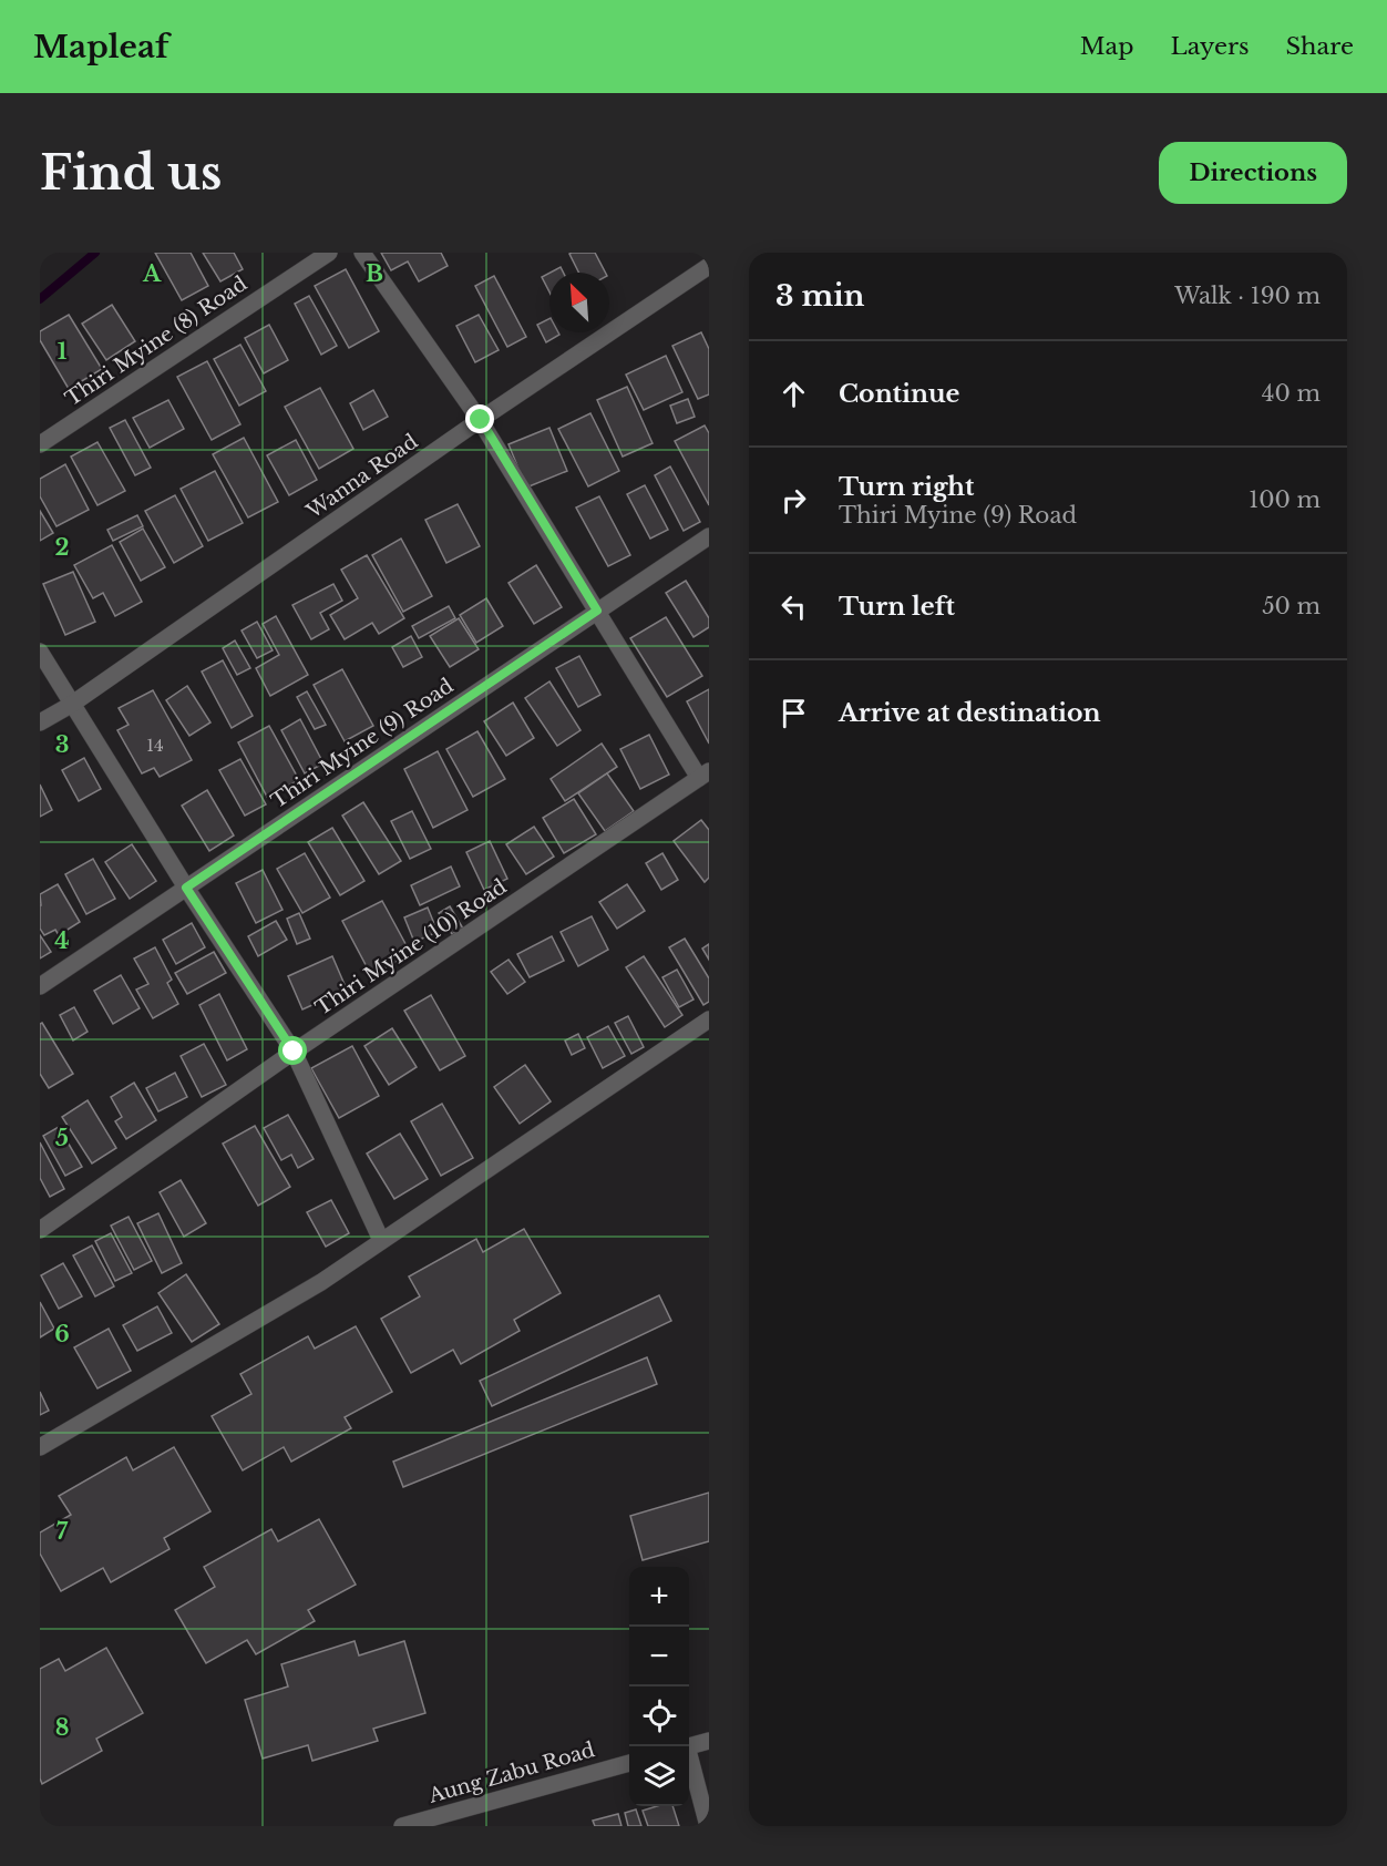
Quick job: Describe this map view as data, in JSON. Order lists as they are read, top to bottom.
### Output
{
  "streets": {
    "street": [
      "Thiri Myine (8) Road",
      "Wanna Road",
      "Thiri Myine (9) Road",
      "Thiri Myine (10) Road",
      "Aung Zabu Road"
    ]
  },
  "house_numbers": ["14"],
  "north": "top left",
  "page": {
    "header": "Mapleaf",
    "nav": ["Map", "Layers", "Share"],
    "buttons": "Directions",
    "title": "Find us",
    "heading": ["3 min", "Walk · 190 m"],
    "list": [
      ["Continue", "40 m"],
      ["Turn right", "Thiri Myine (9) Road", "100 m"],
      ["Turn left", "50 m"],
      "Arrive at destination"
    ],
    "map_buttons": ["+", "−"]
  },
  "grid": {
    "columns": ["A", "B"],
    "rows": [
      "1",
      "2",
      "3",
      "4",
      "5",
      "6",
      "7",
      "8"
    ]
  }
}
